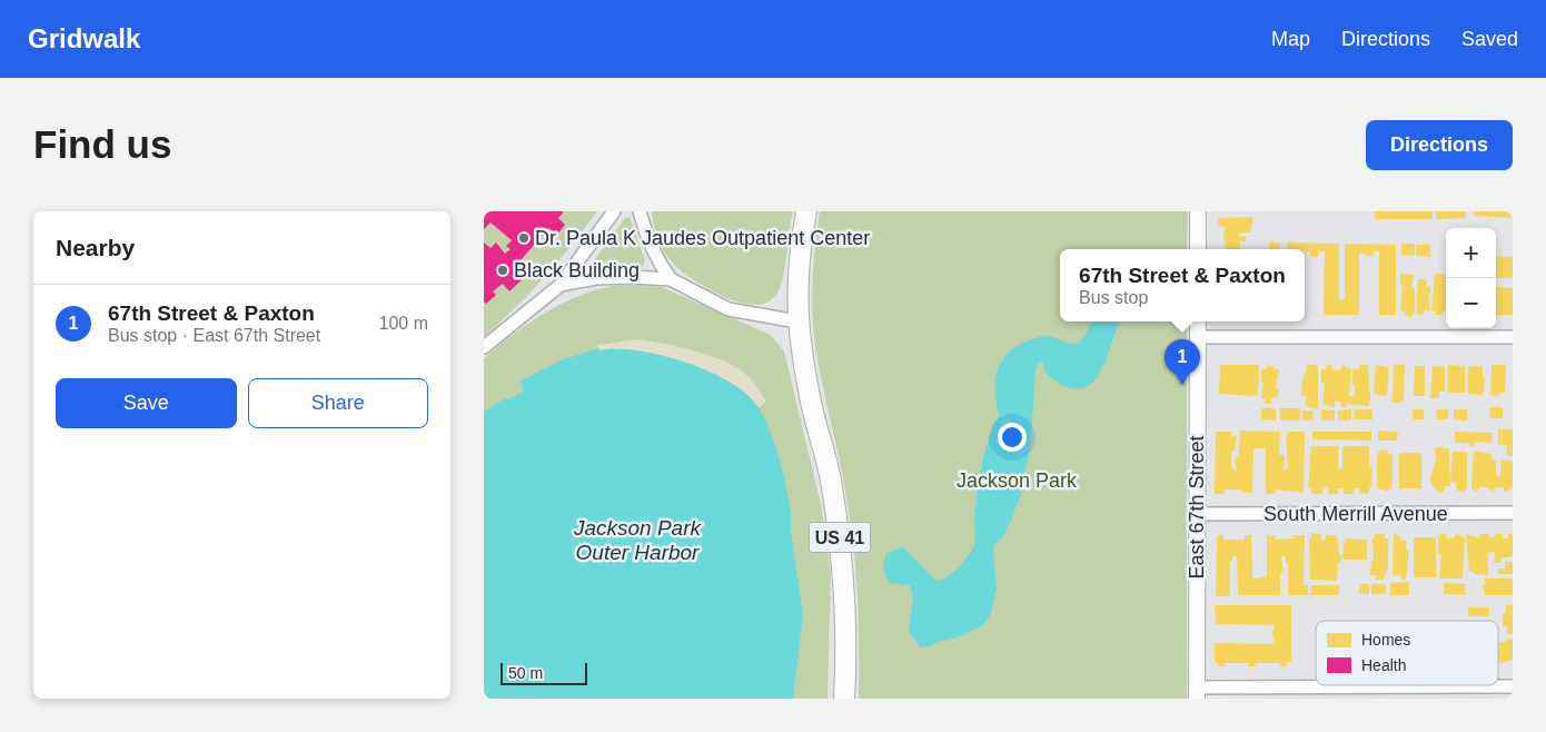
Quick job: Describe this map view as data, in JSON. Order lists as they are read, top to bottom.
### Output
{
  "streets": {
    "main road": ["US 41"],
    "street": ["East 67th Street", "South Merrill Avenue"]
  },
  "crossings": [
    ["East 67th Street", "South Merrill Avenue"]
  ],
  "water": ["Jackson Park Outer Harbor"],
  "parks": ["Jackson Park"],
  "places": ["Dr. Paula K Jaudes Outpatient Center", "Black Building"],
  "legend": ["Homes", "Health"],
  "scale_bar": "50 m",
  "page": {
    "header": "Gridwalk",
    "nav": ["Map", "Directions", "Saved"],
    "buttons": [
      "Directions",
      ["Save", "Share"]
    ],
    "title": "Find us",
    "heading": "Nearby",
    "map_buttons": ["+", "−"],
    "popup": ["67th Street & Paxton", "Bus stop"],
    "list": [
      {
        "mark": "1",
        "name": "67th Street & Paxton",
        "note": "Bus stop · East 67th Street",
        "value": "100 m"
      }
    ],
    "pins": "1",
    "scale": "50 m"
  }
}
